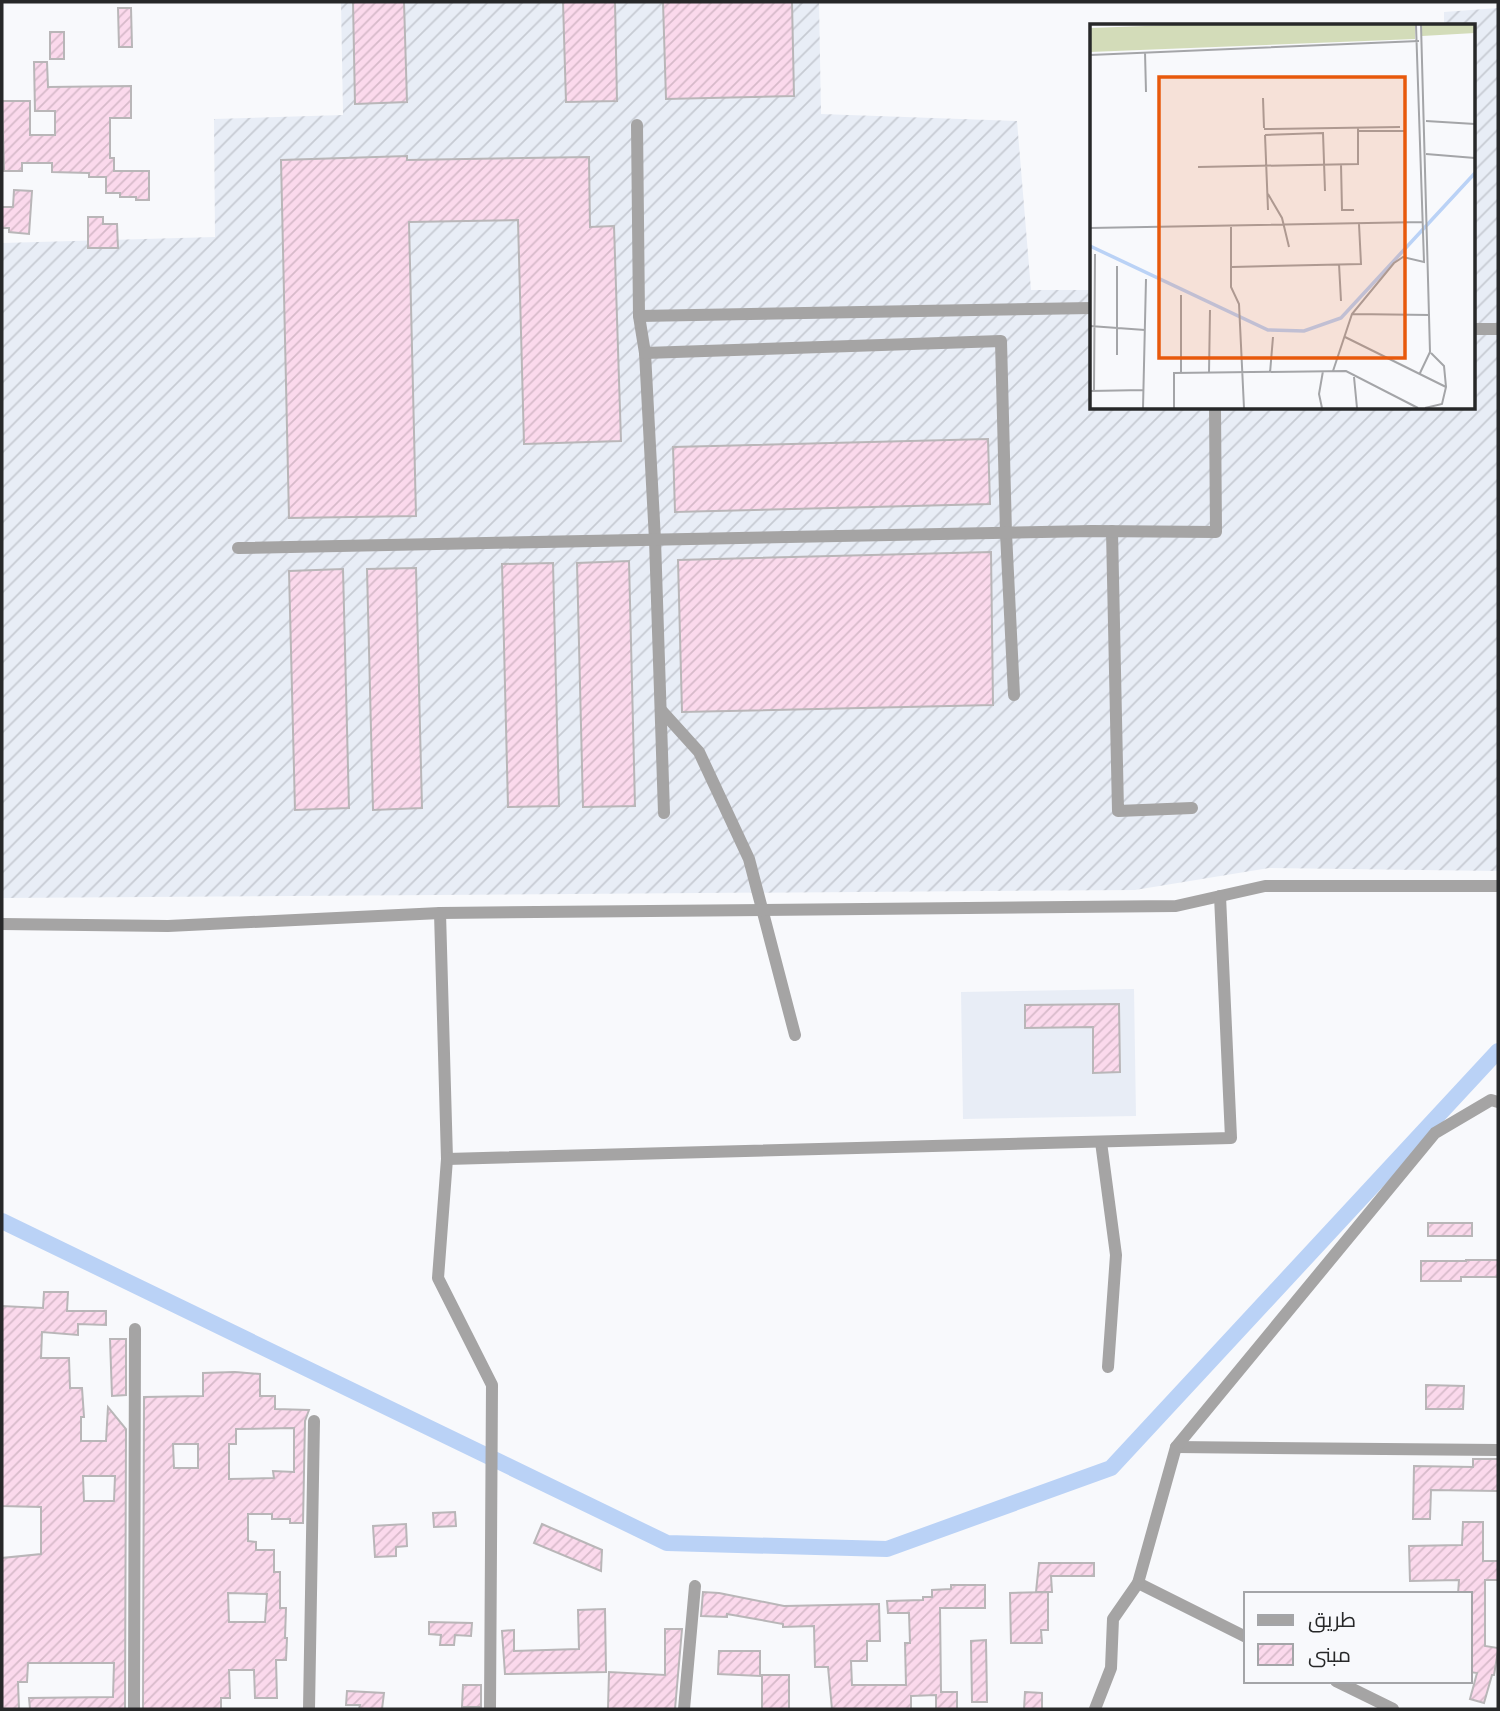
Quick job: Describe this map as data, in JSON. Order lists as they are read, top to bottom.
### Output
{
  "legend": ["طريق", "مبنى"]
}
